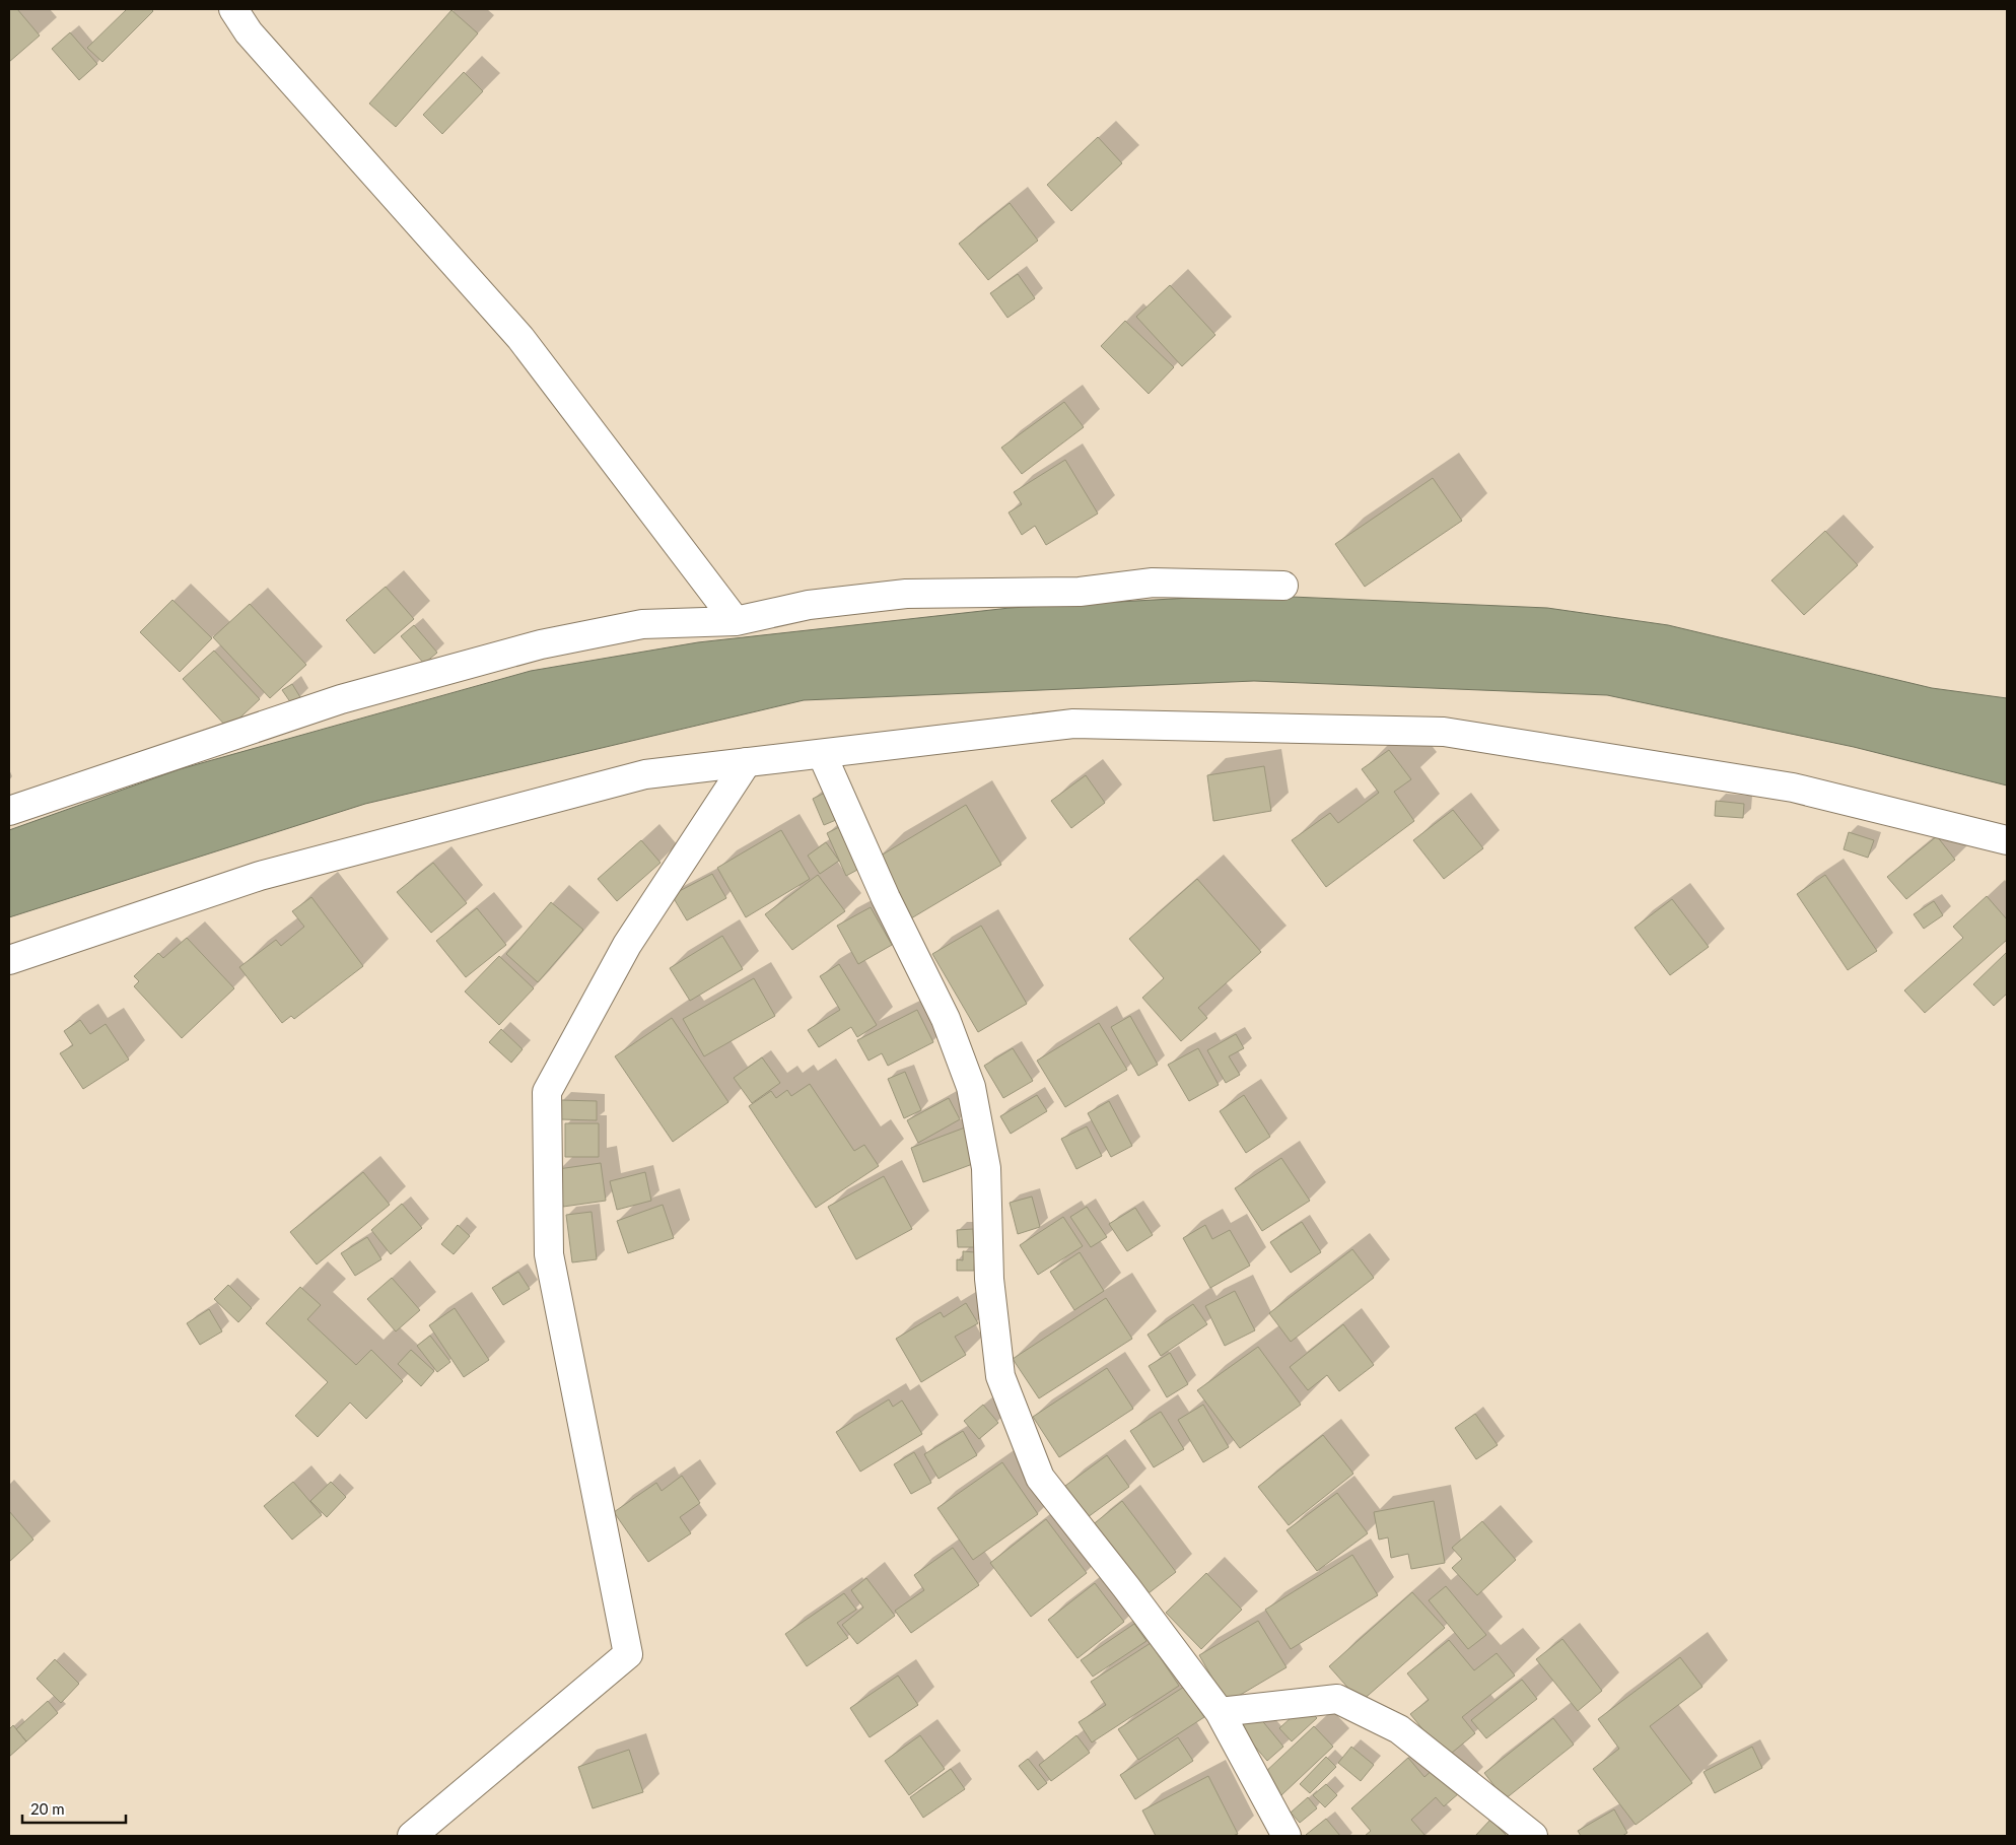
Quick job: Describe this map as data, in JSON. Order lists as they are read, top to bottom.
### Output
{
  "scale_bar": "20 m"
}
